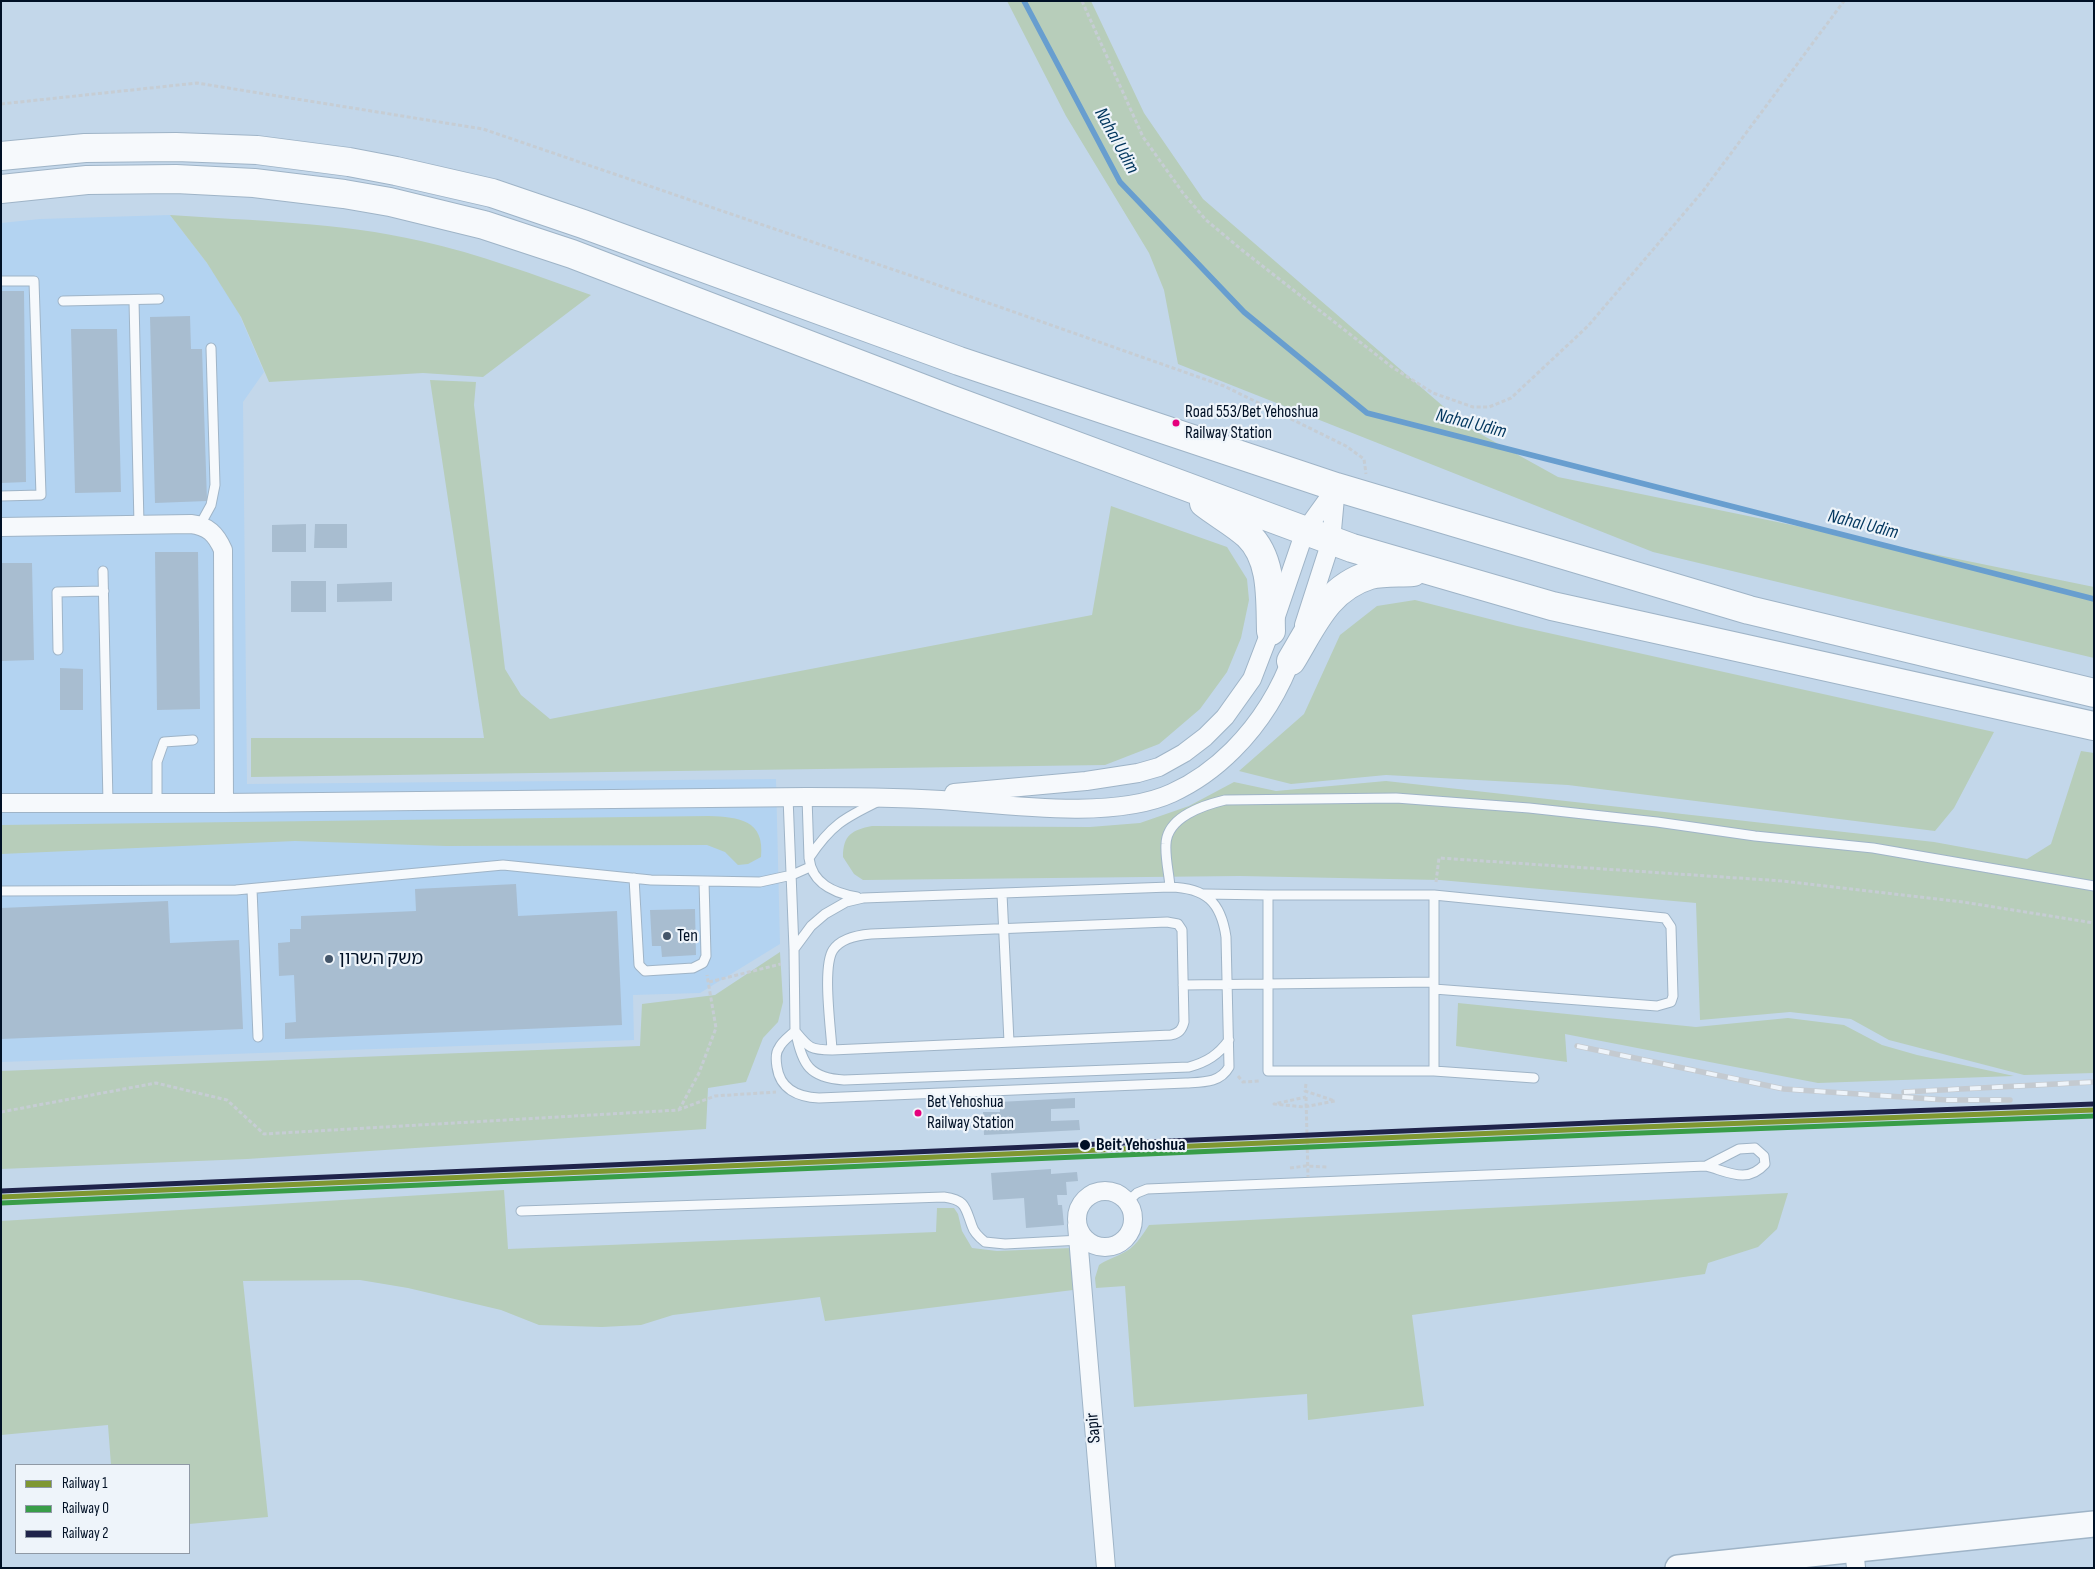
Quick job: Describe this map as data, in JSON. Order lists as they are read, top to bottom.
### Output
{
  "streets": {
    "street": ["Sapir"]
  },
  "water": ["Nahal Udim"],
  "places": [
    "Road 553/Bet Yehoshua Railway Station",
    "Ten",
    "משק השרון",
    "Bet Yehoshua Railway Station",
    "Beit Yehoshua"
  ],
  "lines": ["rail line 2", "rail line 1", "rail line 0"],
  "legend": ["Railway 1", "Railway 0", "Railway 2"]
}
